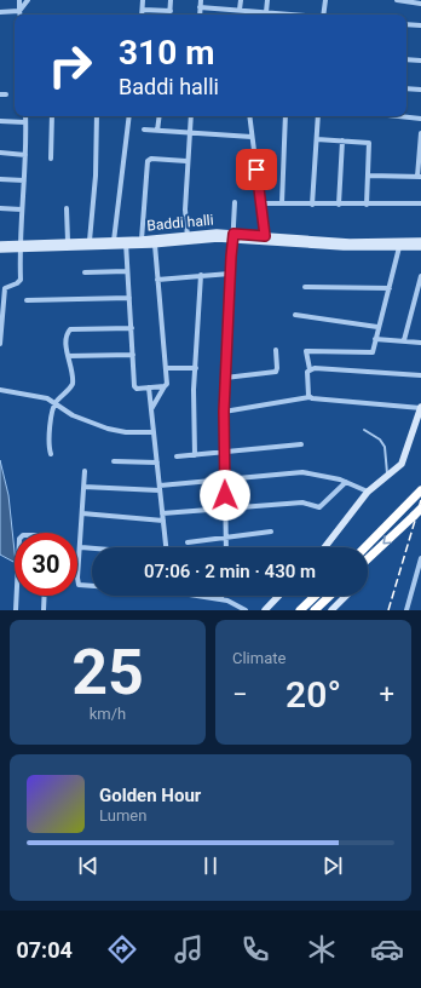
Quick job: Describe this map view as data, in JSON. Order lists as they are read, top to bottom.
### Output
{
  "streets": {
    "street": ["Baddi halli"]
  },
  "page": {
    "turn": ["310 m", "Baddi halli"],
    "limit": "30",
    "trip": "07:06 · 2 min · 430 m",
    "tile": [
      ["25", "km/h"],
      "Climate"
    ],
    "heat": ["−", "20°", "+"],
    "song": ["Golden Hour", "Lumen"],
    "tabs": "07:04"
  }
}
